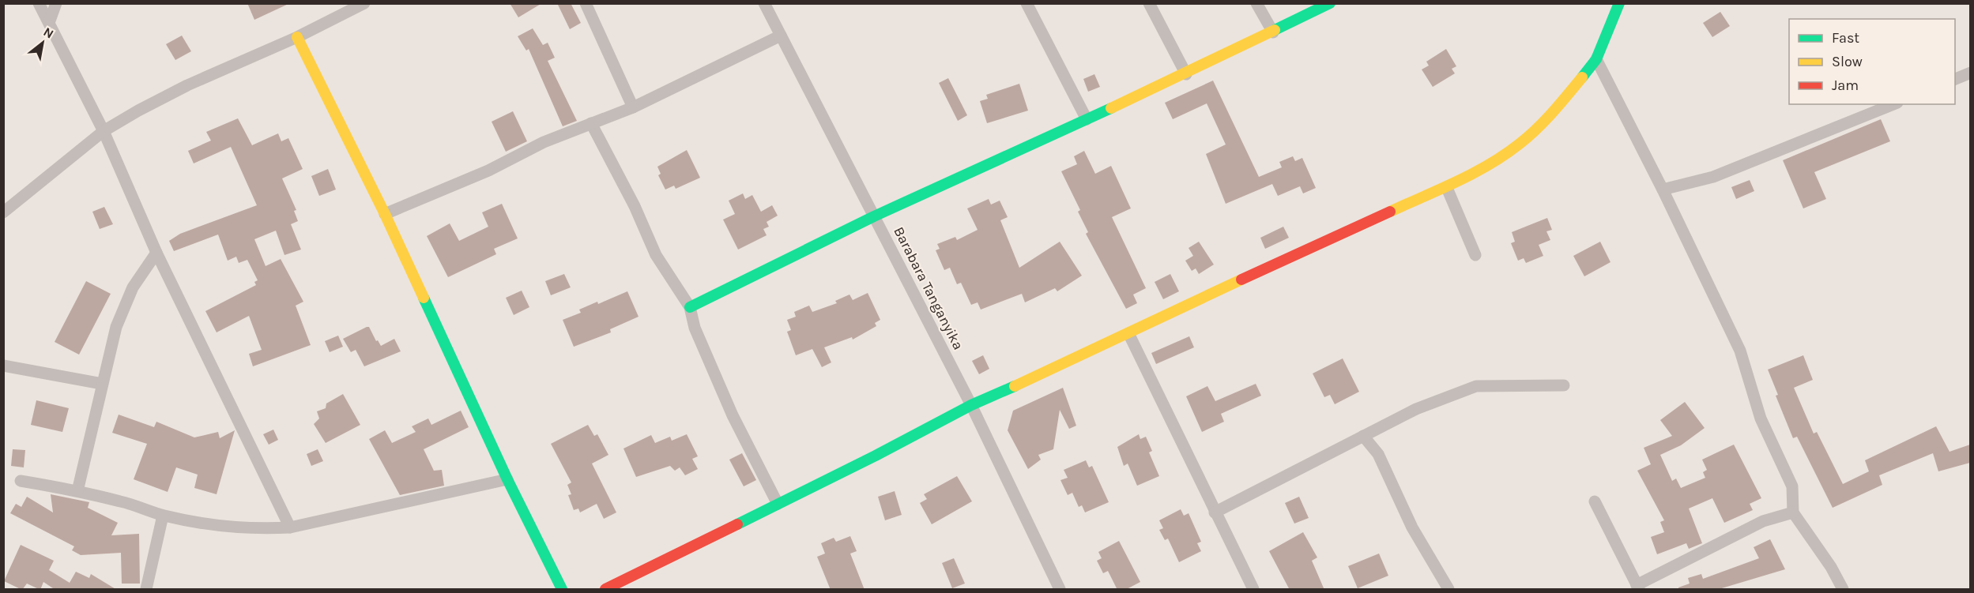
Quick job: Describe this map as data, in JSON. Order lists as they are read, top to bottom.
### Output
{
  "streets": {
    "street": ["Barabara Tanganyika"]
  },
  "legend": ["Fast", "Slow", "Jam"],
  "north": "top right"
}
